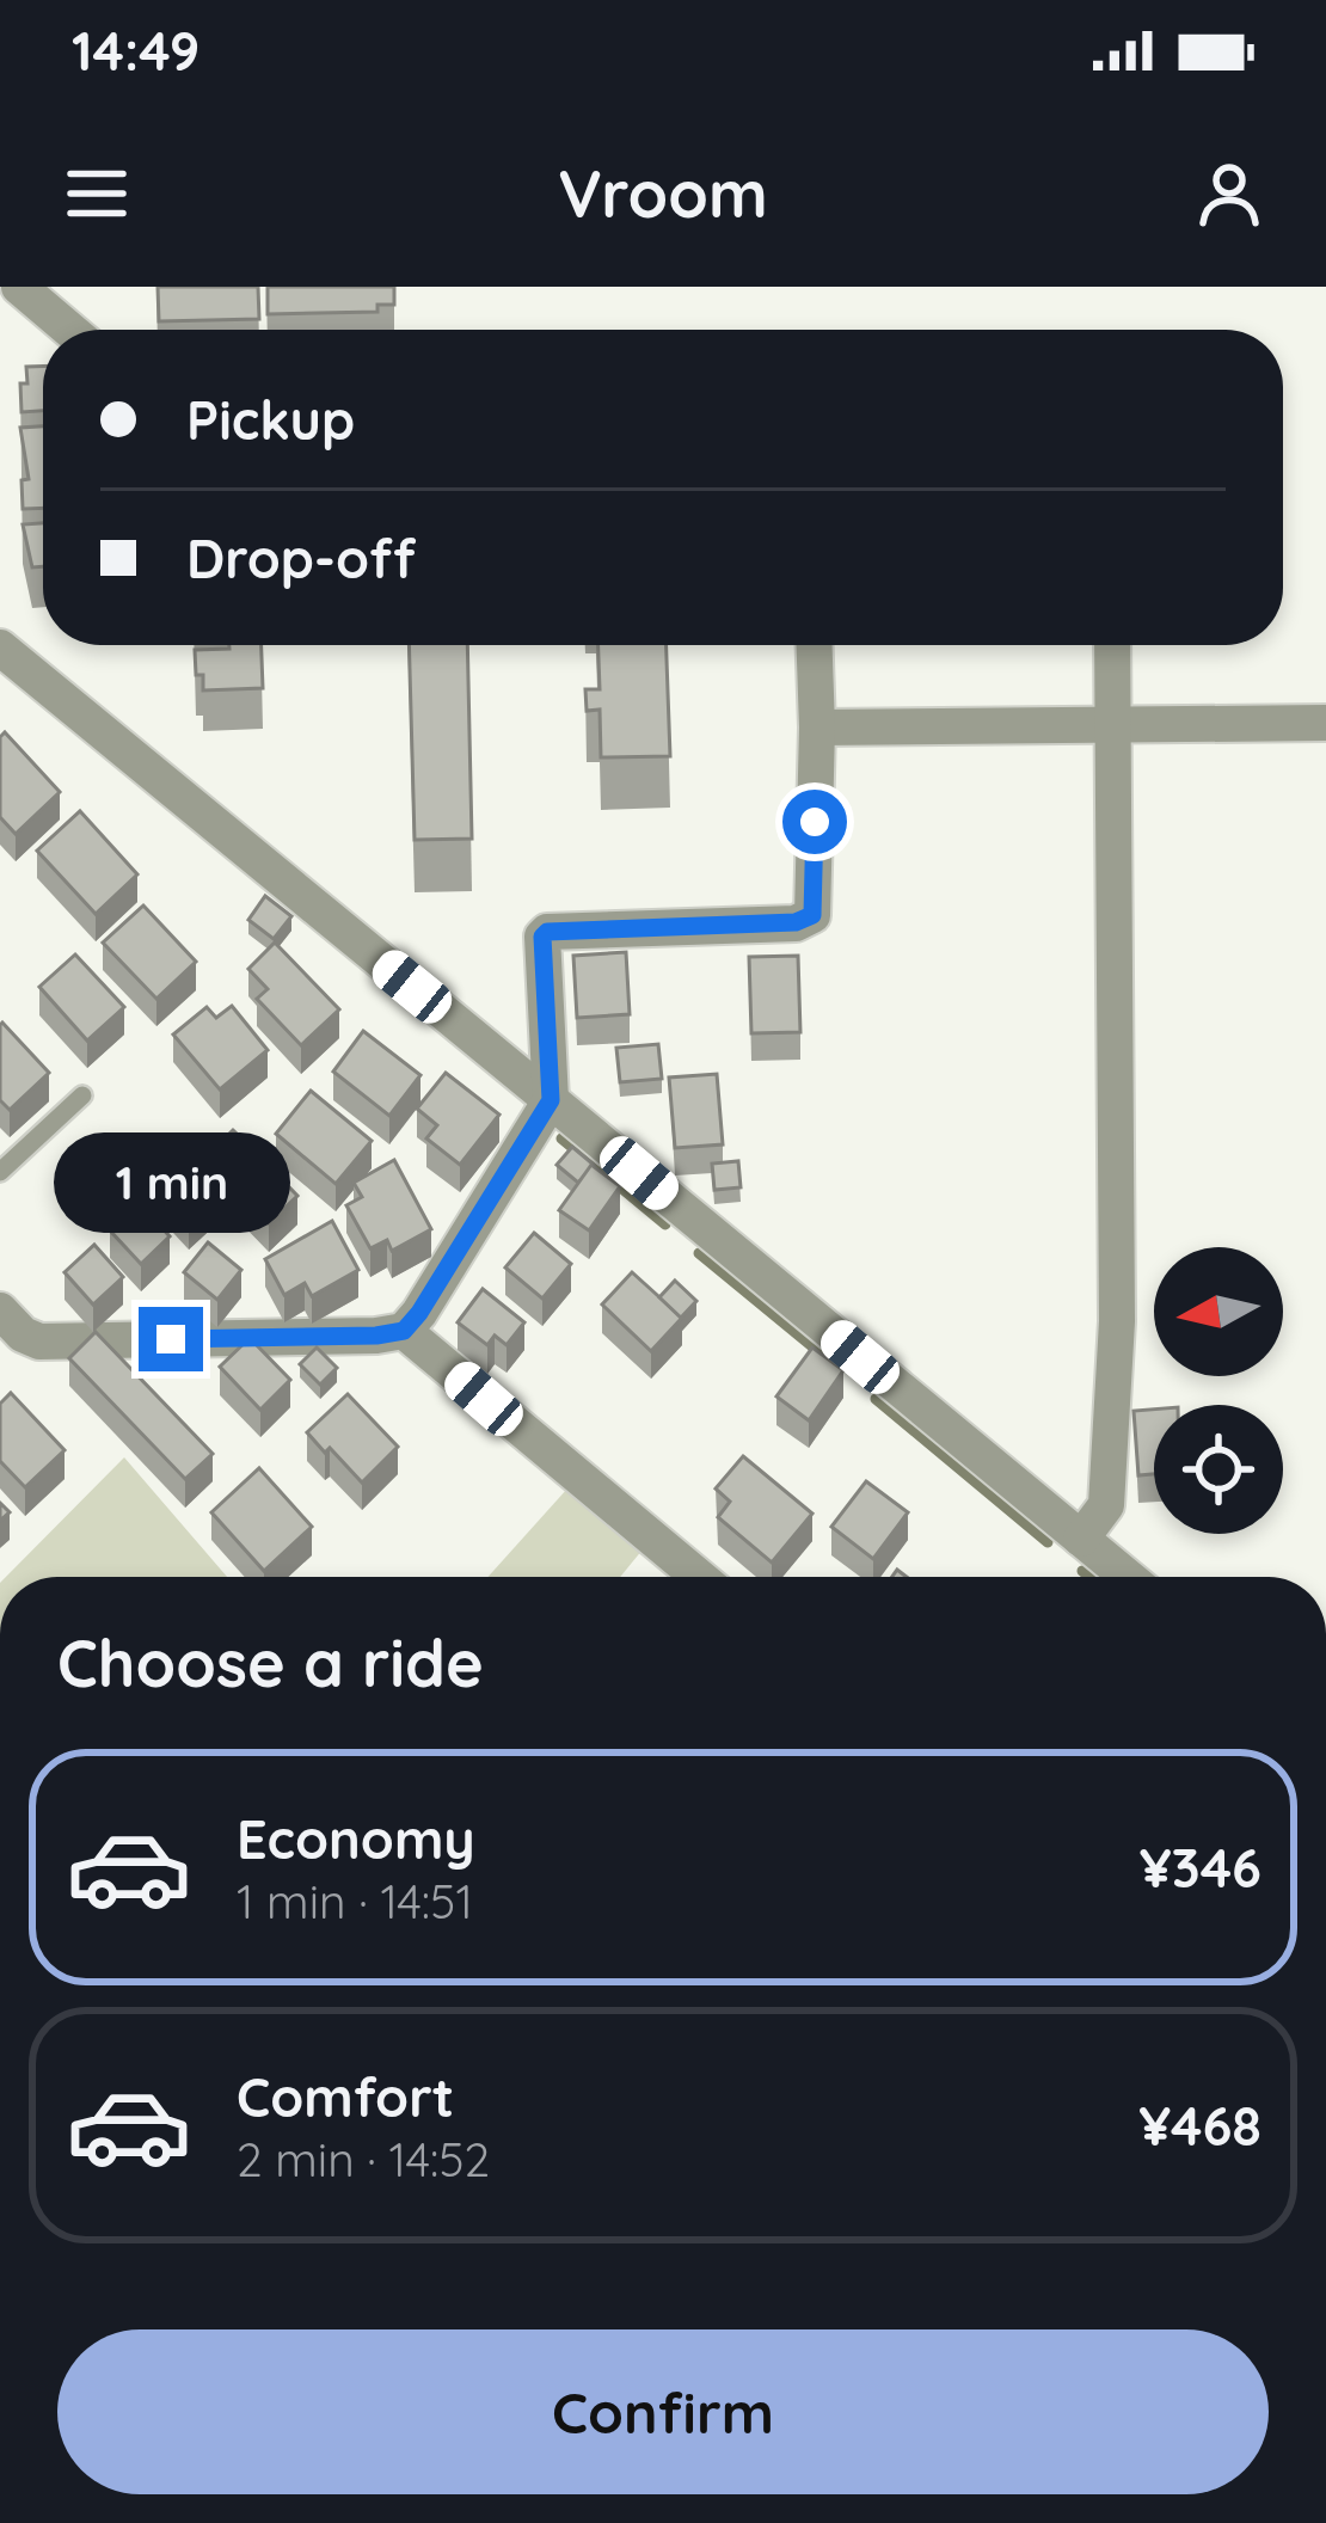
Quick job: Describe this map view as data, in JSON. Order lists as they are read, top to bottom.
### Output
{
  "north": "left",
  "page": {
    "status": "14:49",
    "header": "Vroom",
    "banner": ["Pickup", "Drop-off"],
    "bubble": "1 min",
    "heading": "Choose a ride",
    "list": [
      {
        "name": "Economy",
        "note": "1 min · 14:51",
        "value": "¥346"
      },
      {
        "name": "Comfort",
        "note": "2 min · 14:52",
        "value": "¥468"
      }
    ],
    "buttons": "Confirm"
  }
}
